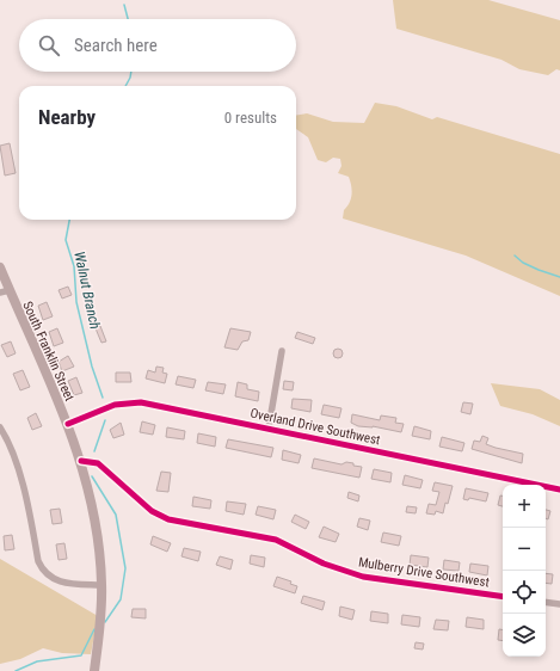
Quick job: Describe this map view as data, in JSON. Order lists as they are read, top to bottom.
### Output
{
  "streets": {
    "main road": ["South Franklin Street"],
    "street": ["Overland Drive Southwest", "Mulberry Drive Southwest"]
  },
  "crossings": [
    ["South Franklin Street", "Overland Drive Southwest"],
    ["South Franklin Street", "Mulberry Drive Southwest"]
  ],
  "water": ["Walnut Branch"],
  "page": {
    "search": "Search here",
    "heading": ["Nearby", "0 results"],
    "map_buttons": ["+", "−"]
  }
}
